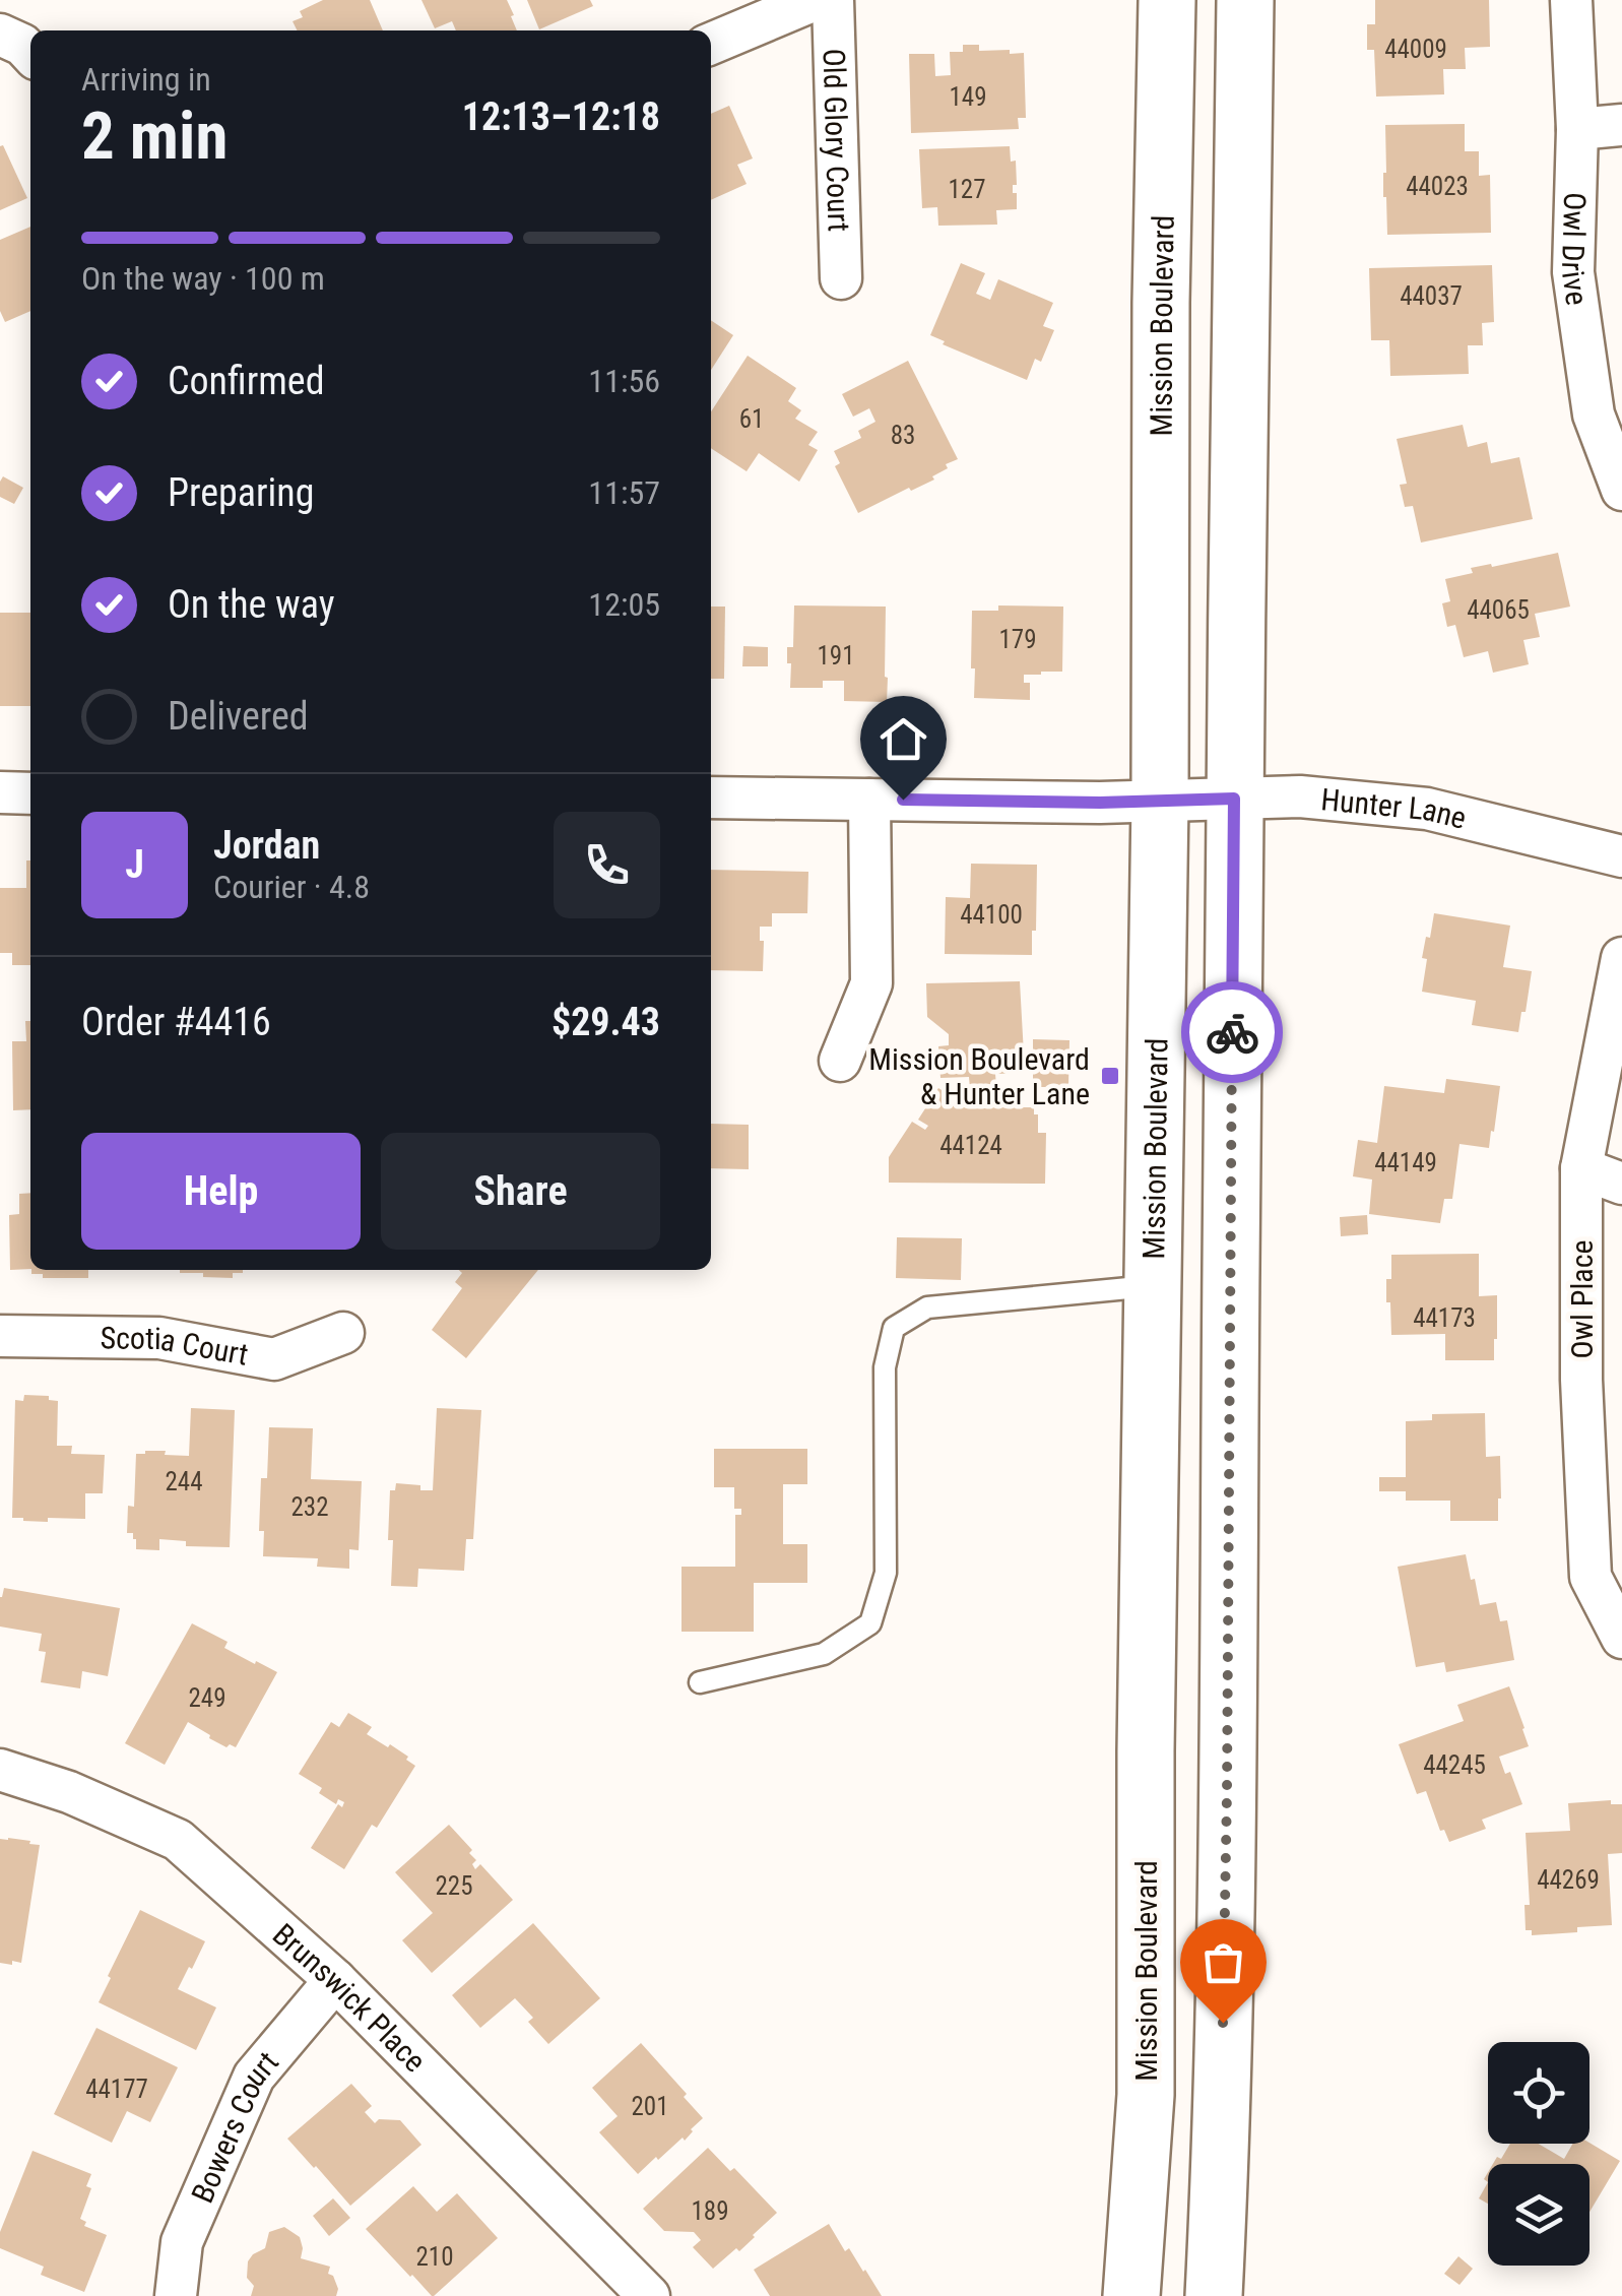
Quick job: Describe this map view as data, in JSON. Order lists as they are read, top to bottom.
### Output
{
  "streets": {
    "main road": ["Mission Boulevard"],
    "street": [
      "Old Glory Court",
      "Owl Drive",
      "Hunter Lane",
      "Owl Place",
      "Scotia Court",
      "Brunswick Place",
      "Bowers Court"
    ]
  },
  "crossings": [
    ["Mission Boulevard", "Hunter Lane"],
    ["Brunswick Place", "Bowers Court"]
  ],
  "places": {
    "transit": ["Mission Boulevard & Hunter Lane"]
  },
  "house_numbers": [
    "44009",
    "149",
    "44023",
    "127",
    "44037",
    "61",
    "83",
    "44065",
    "179",
    "191",
    "44100",
    "44124",
    "44149",
    "44173",
    "244",
    "232",
    "249",
    "44245",
    "44269",
    "225",
    "44177",
    "201",
    "189",
    "210"
  ],
  "page": {
    "heading": ["2 min", "Arriving in", "12:13–12:18"],
    "panel": [
      "Jordan",
      "Courier · 4.8",
      "Order #4416",
      "$29.43"
    ],
    "bar": "On the way · 100 m",
    "list": [
      ["Confirmed", "11:56"],
      ["Preparing", "11:57"],
      ["On the way", "12:05"],
      "Delivered"
    ],
    "round": "J",
    "buttons": ["Help", "Share"]
  }
}
